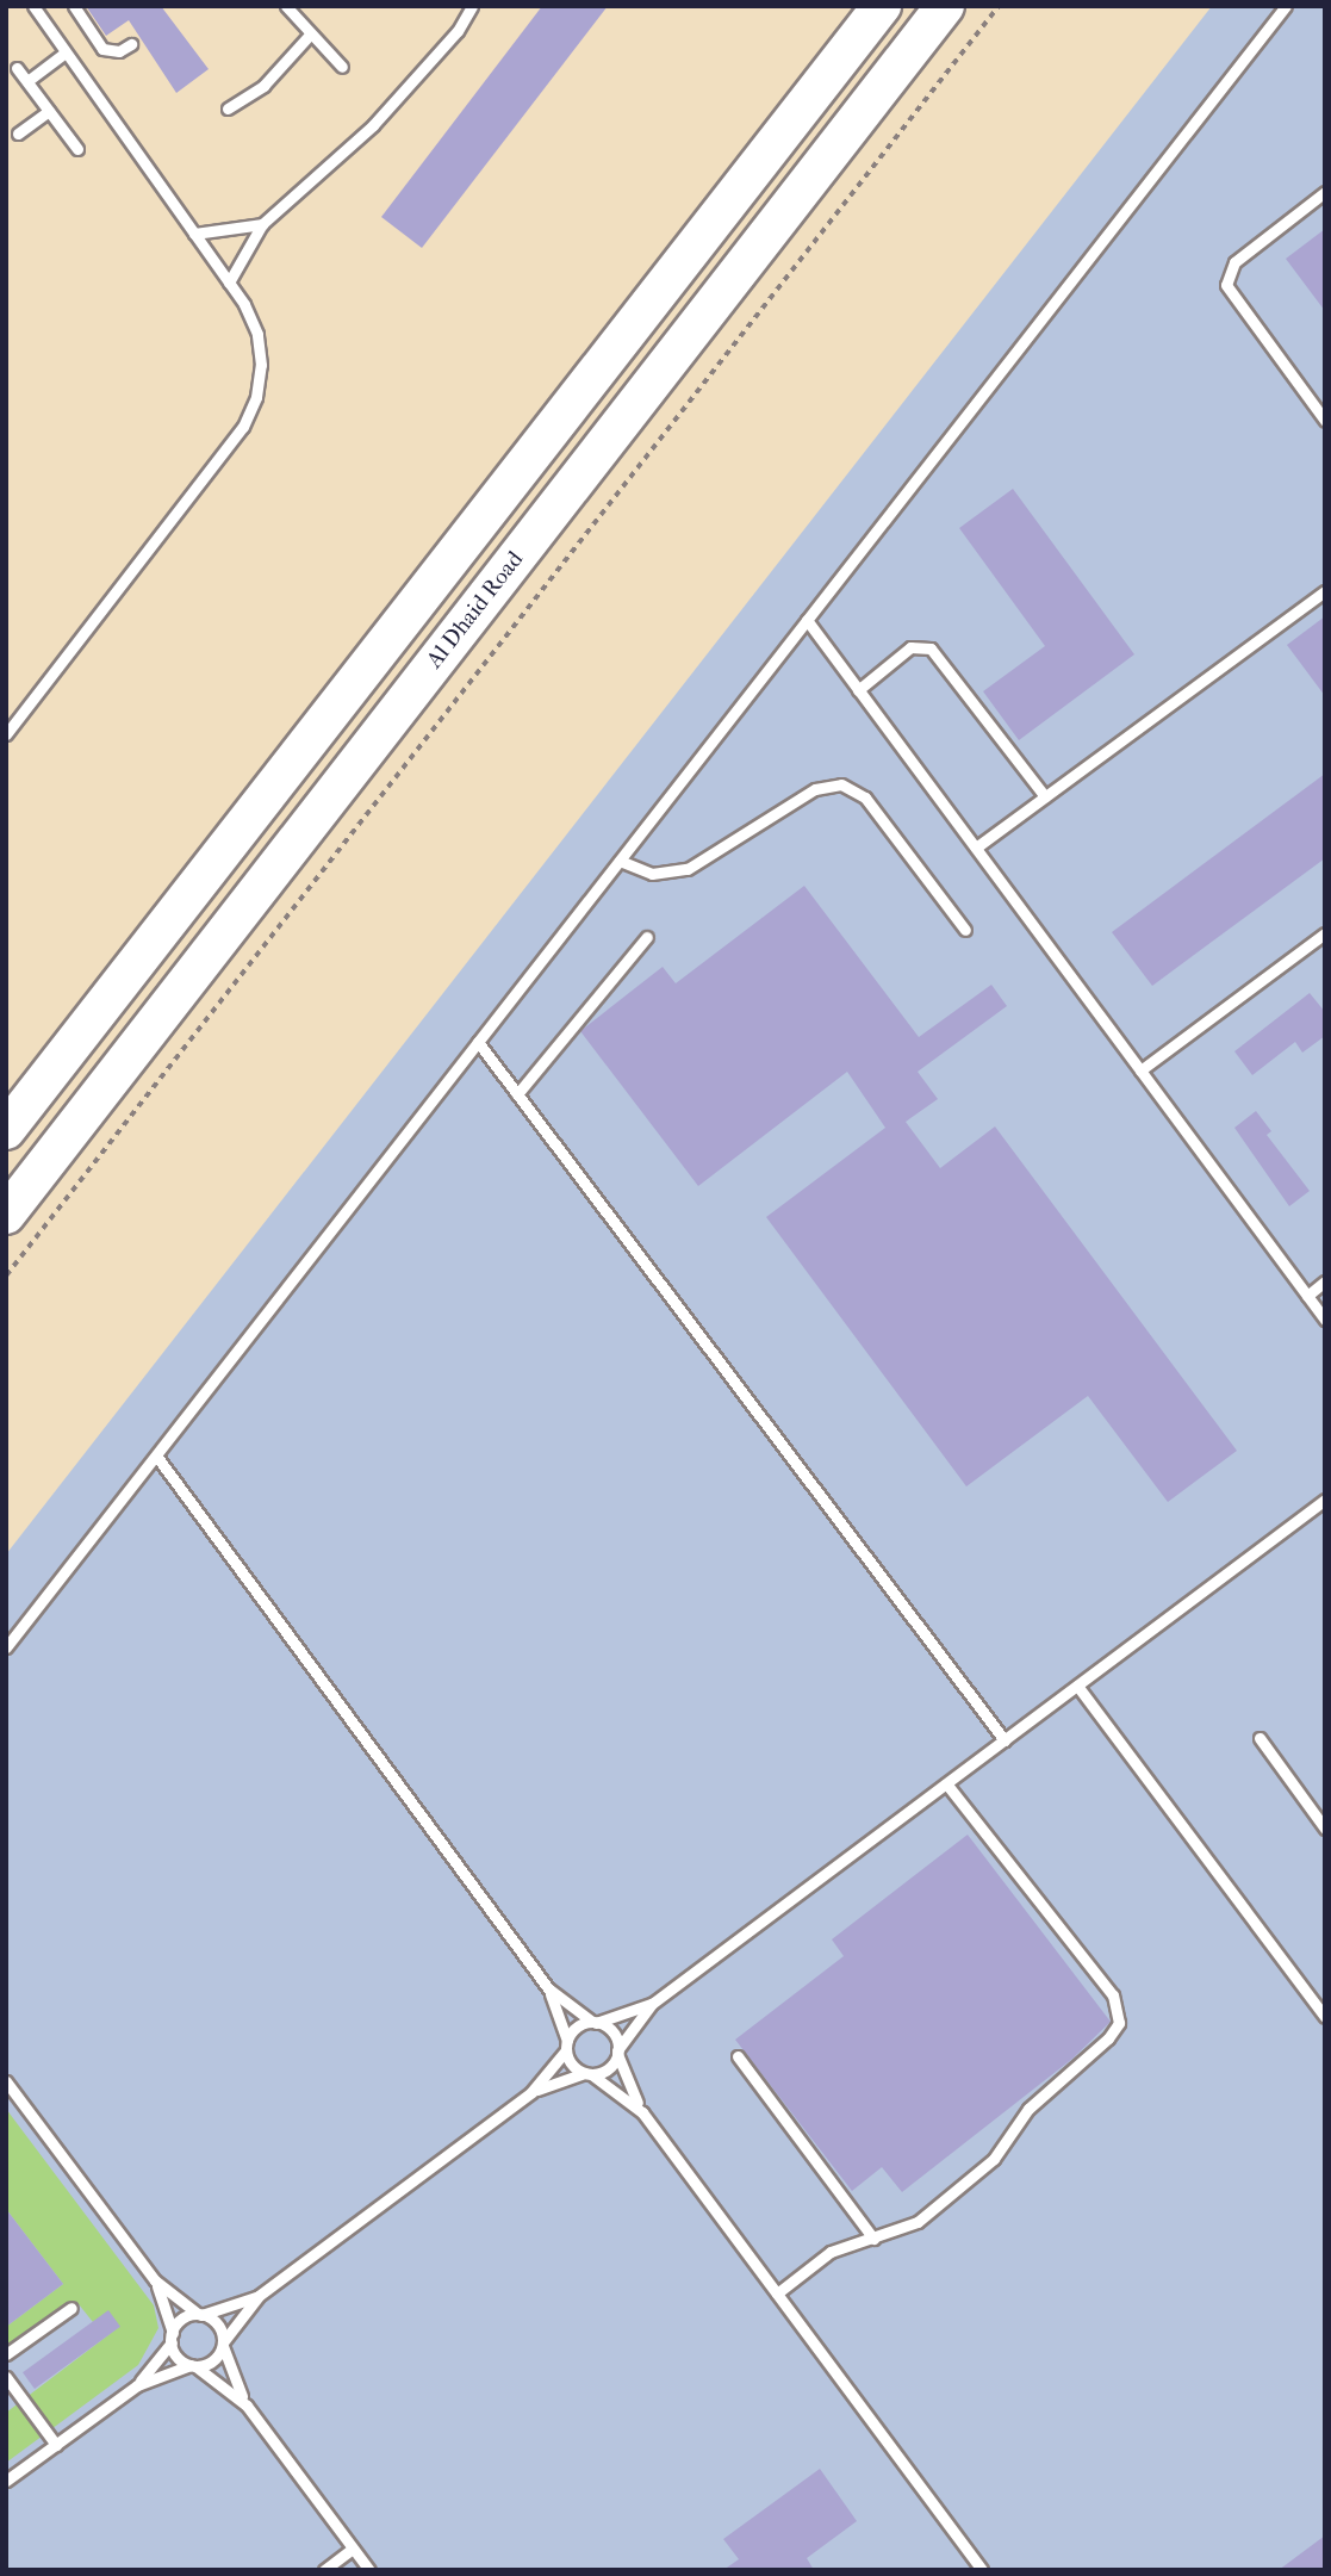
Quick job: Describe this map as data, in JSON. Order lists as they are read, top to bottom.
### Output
{
  "streets": {
    "highway": ["Al Dhaid Road"]
  }
}
